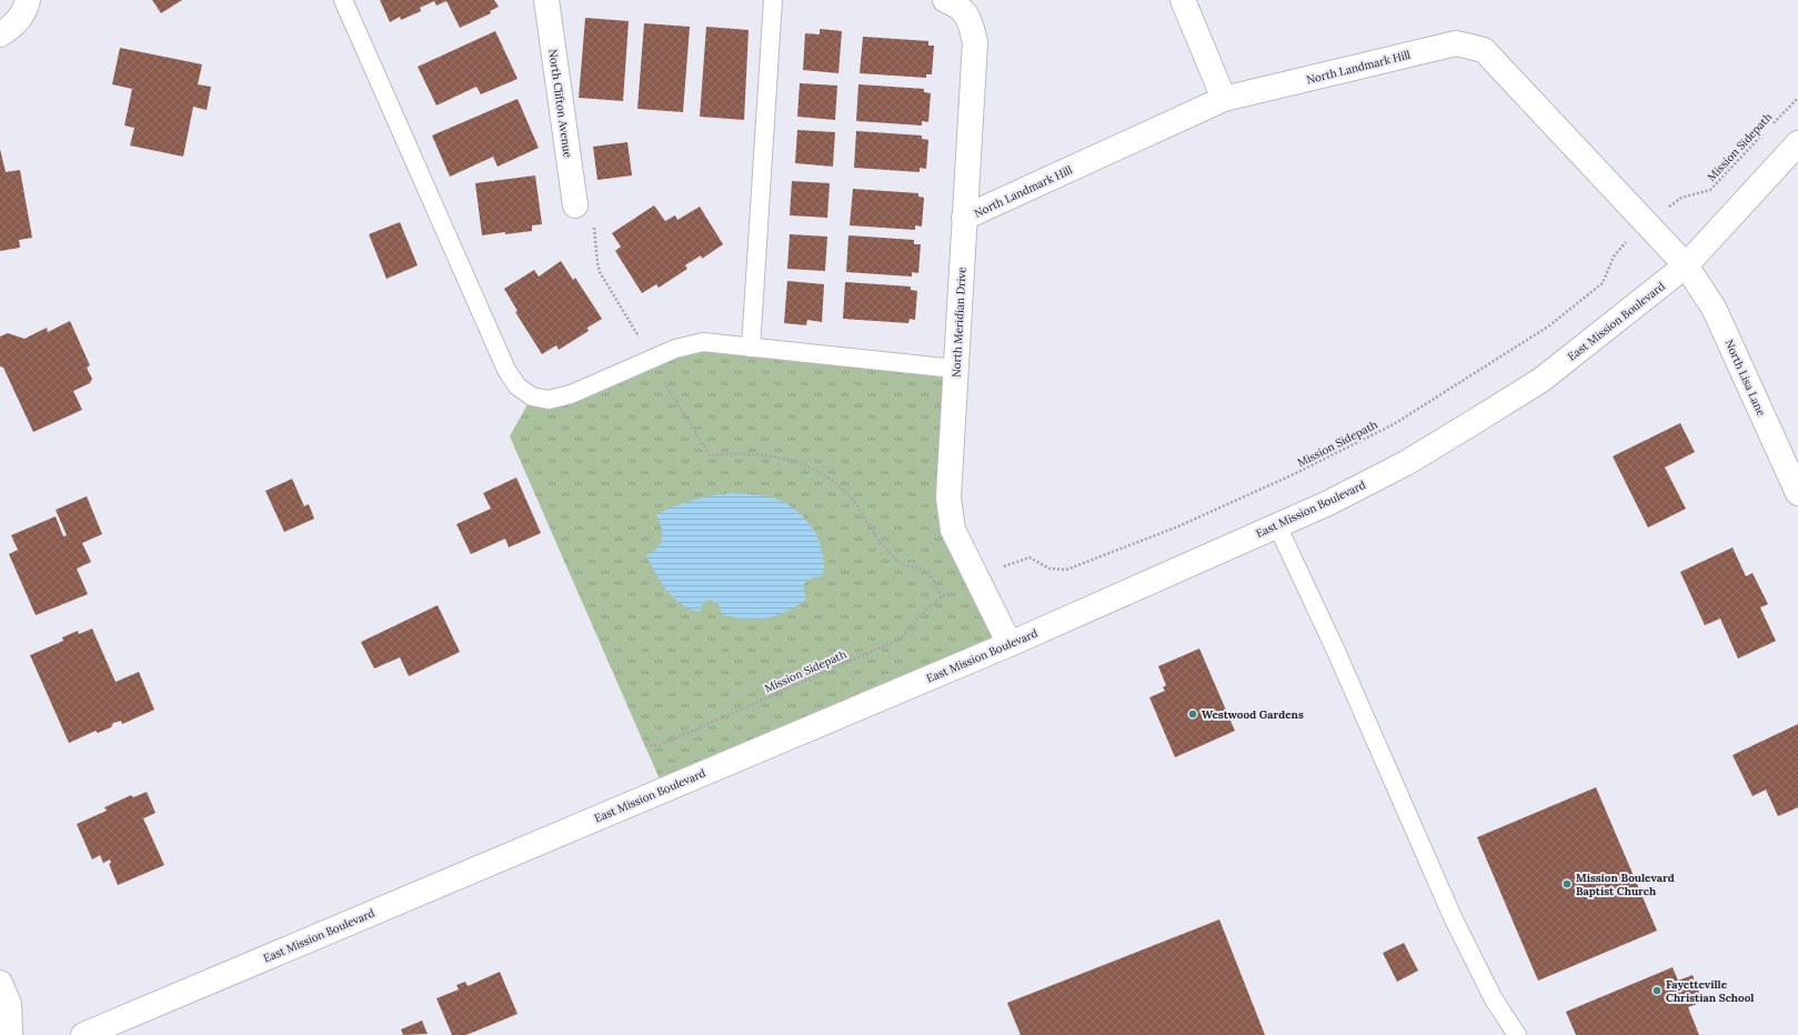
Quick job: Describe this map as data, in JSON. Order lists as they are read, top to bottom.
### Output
{
  "streets": {
    "street": [
      "North Landmark Hill",
      "North Clifton Avenue",
      "East Mission Boulevard",
      "North Meridian Drive",
      "North Lisa Lane"
    ],
    "path": ["Mission Sidepath"]
  },
  "crossings": [
    ["North Landmark Hill", "East Mission Boulevard"],
    ["North Landmark Hill", "North Meridian Drive"],
    ["North Landmark Hill", "North Lisa Lane"],
    ["East Mission Boulevard", "North Meridian Drive"],
    ["East Mission Boulevard", "North Lisa Lane"]
  ],
  "places": ["Westwood Gardens", "Mission Boulevard Baptist Church", "Fayetteville Christian School"]
}
